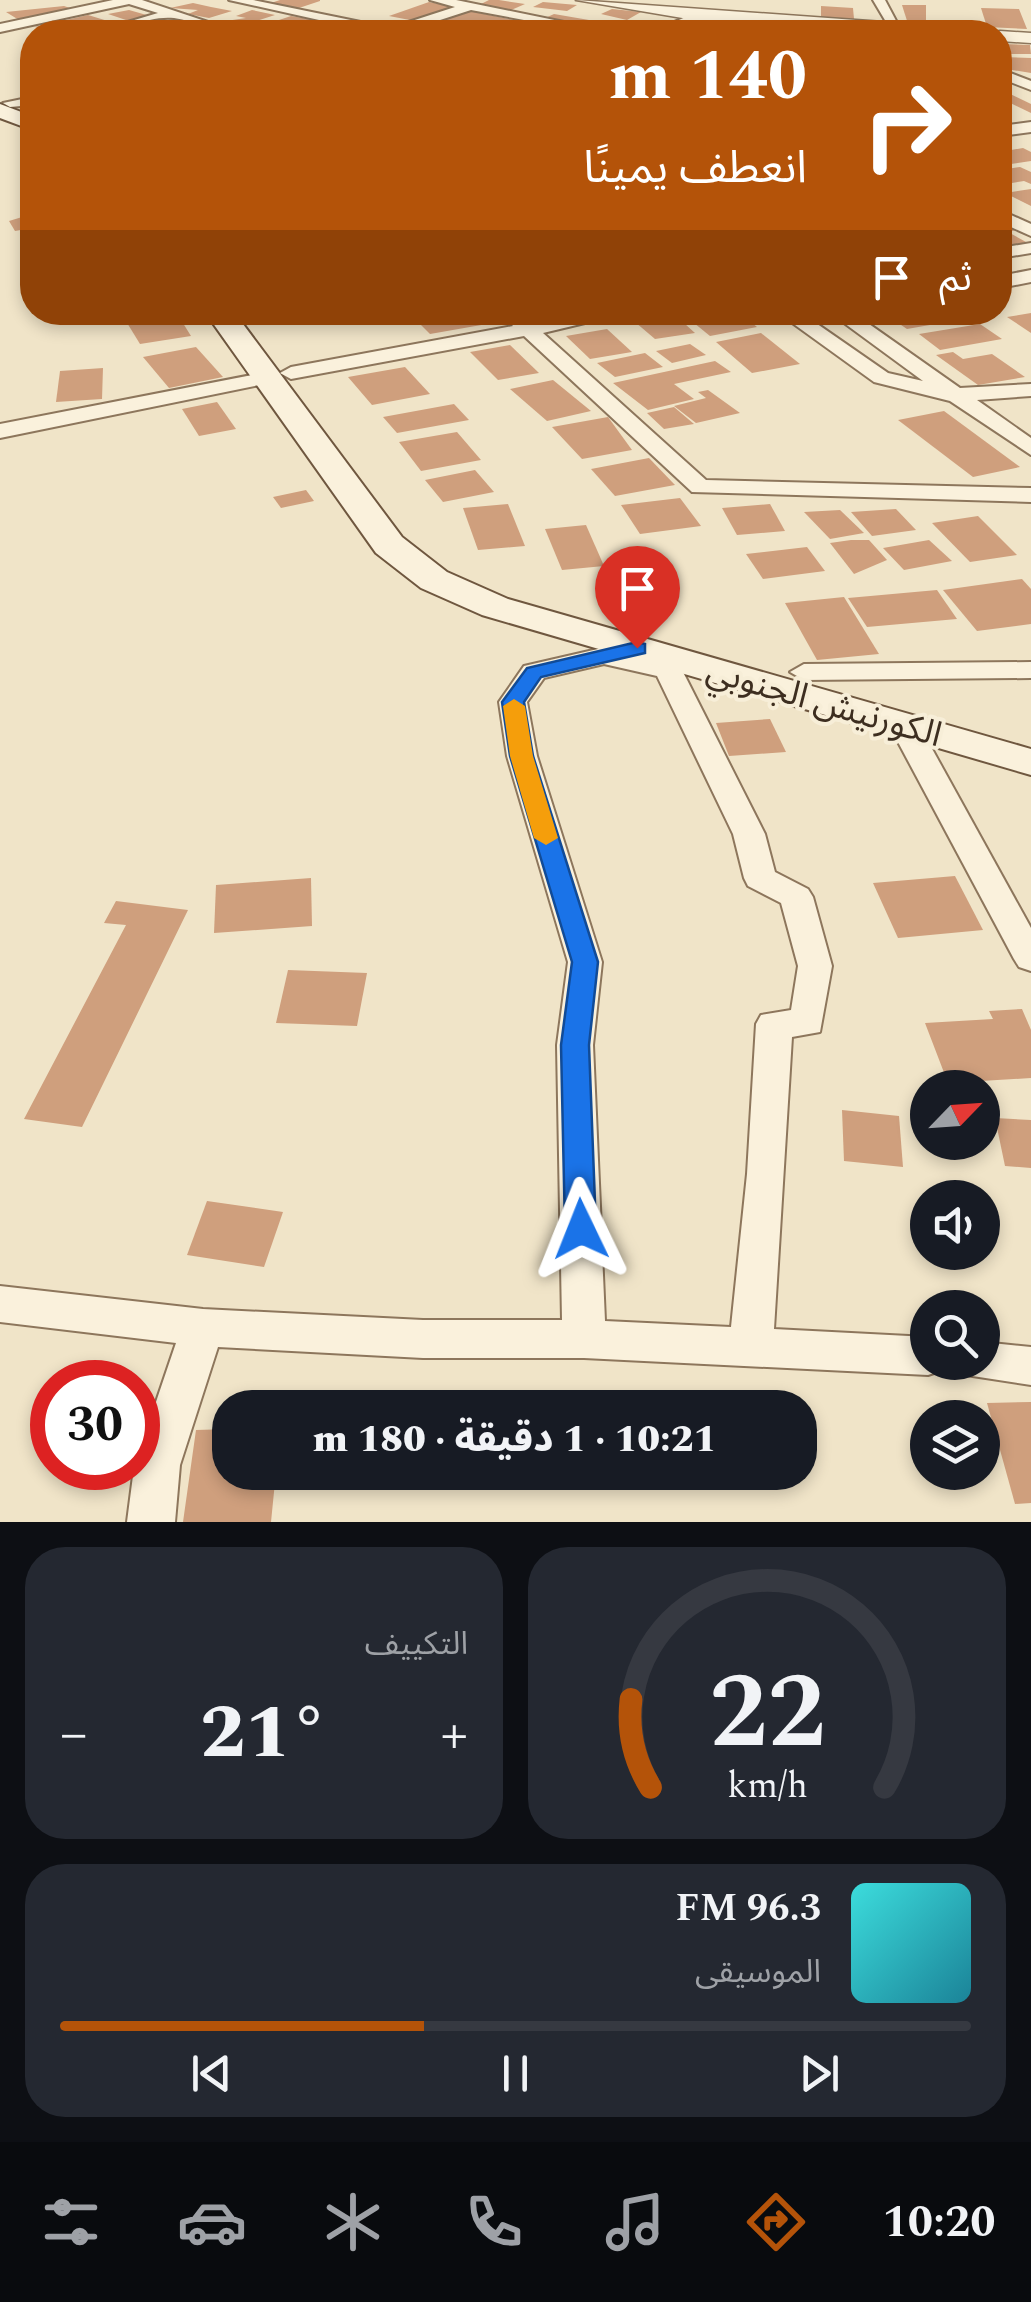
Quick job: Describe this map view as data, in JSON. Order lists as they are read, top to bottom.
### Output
{
  "streets": {
    "main road": ["الكورنيش الجنوبي"]
  },
  "north": "top right",
  "page": {
    "turn": ["140 m", "انعطف يمينًا"],
    "then": "ثم",
    "limit": "30",
    "trip": "10:21 · 1 دقيقة · 180 m",
    "tile": "التكييف",
    "heat": ["−", "21°", "+"],
    "song": ["96.3 FM", "الموسيقى"],
    "tabs": "10:20",
    "gauge": ["22", "km/h"]
  }
}
